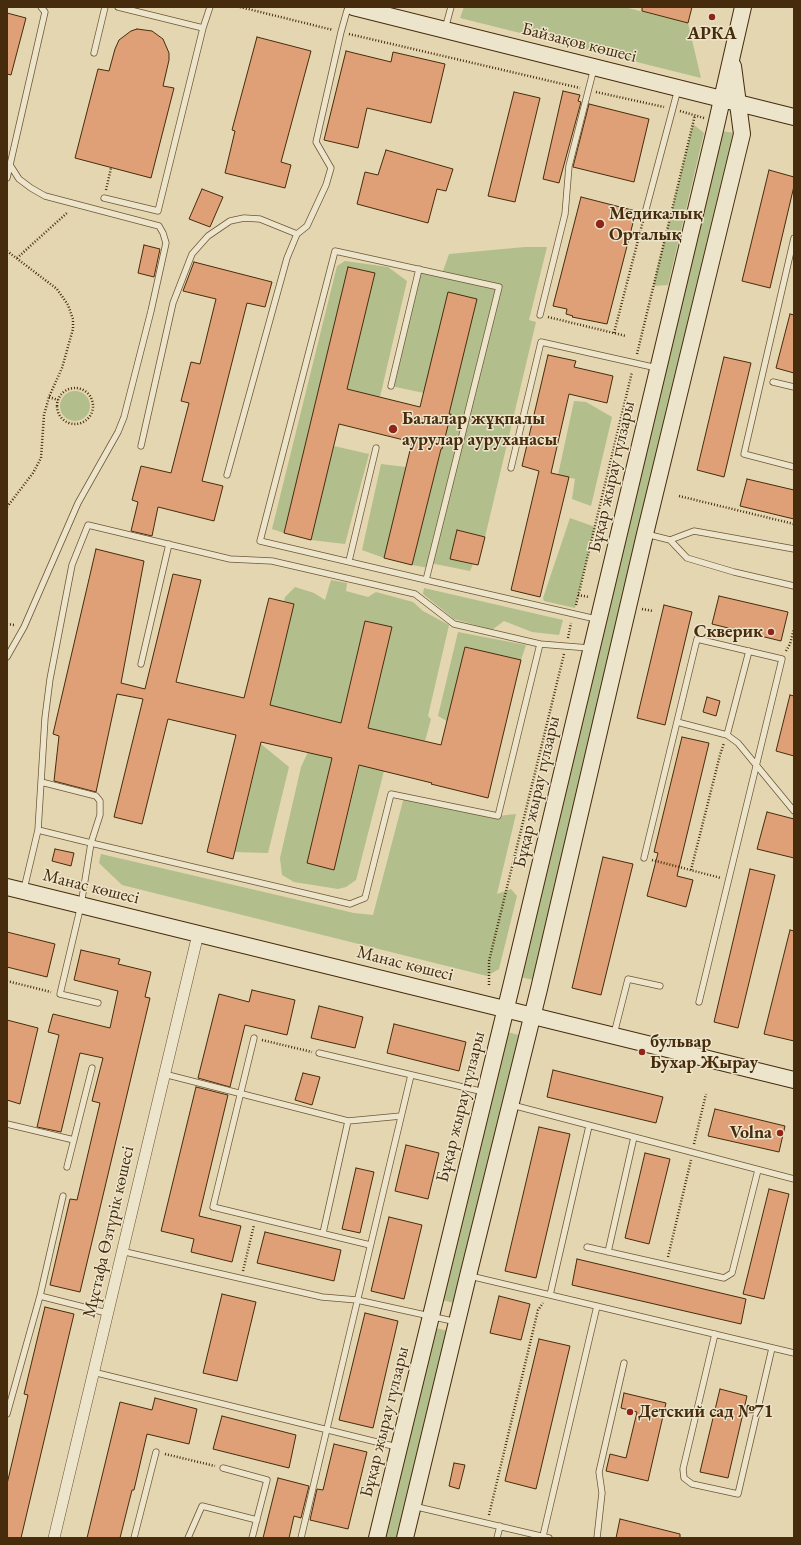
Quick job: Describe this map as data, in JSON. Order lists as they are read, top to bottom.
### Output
{
  "streets": {
    "street": [
      "Байзақов көшесі",
      "Бұқар жырау гүлзары",
      "Манас көшесі",
      "Мұстафа Өзтүрік көшесі"
    ]
  },
  "crossings": [
    ["Байзақов көшесі", "Бұқар жырау гүлзары"],
    ["Бұқар жырау гүлзары", "Манас көшесі"],
    ["Манас көшесі", "Мұстафа Өзтүрік көшесі"]
  ],
  "places": [
    "АРКА",
    "Медикалық Орталық",
    "Балалар жұқпалы аурулар ауруханасы",
    "Скверик",
    "бульвар Бухар Жырау",
    "Volna",
    "Детский сад №71"
  ]
}
